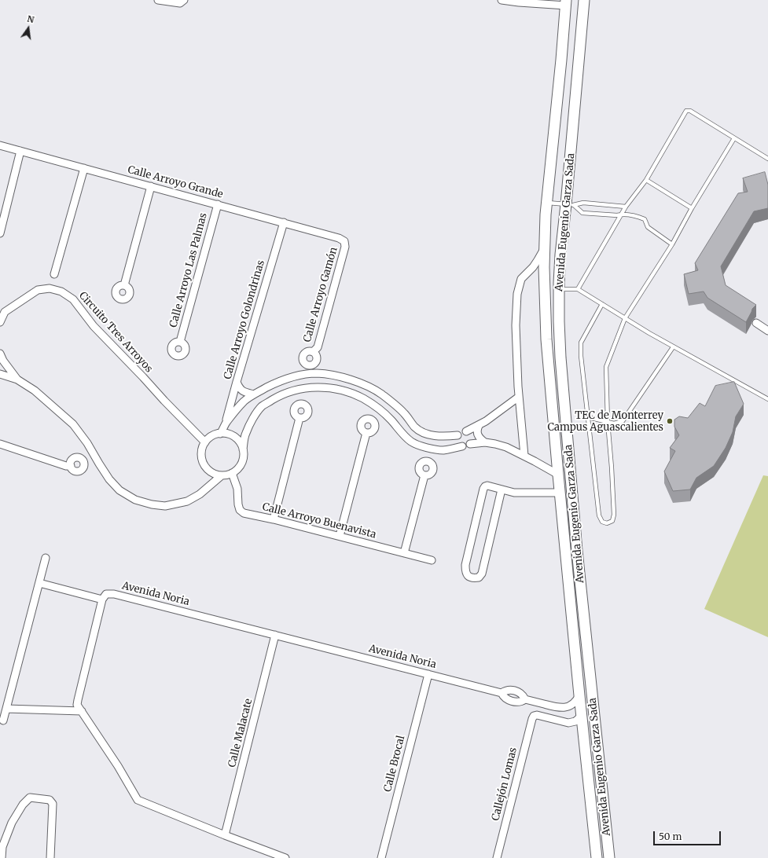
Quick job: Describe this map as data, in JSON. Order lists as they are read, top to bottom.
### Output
{
  "streets": {
    "main road": ["Avenida Eugenio Garza Sada"],
    "street": [
      "Calle Arroyo Grande",
      "Calle Arroyo Las Palmas",
      "Calle Arroyo Gamón",
      "Calle Arroyo Golondrinas",
      "Circuito Tres Arroyos",
      "Calle Arroyo Buenavista",
      "Avenida Noria",
      "Calle Malacate",
      "Calle Brocal",
      "Callejón Lomas"
    ]
  },
  "crossings": [
    ["Calle Arroyo Grande", "Calle Arroyo Las Palmas"],
    ["Calle Arroyo Grande", "Calle Arroyo Gamón"],
    ["Calle Arroyo Grande", "Calle Arroyo Golondrinas"],
    ["Avenida Eugenio Garza Sada", "Avenida Noria"],
    ["Avenida Eugenio Garza Sada", "Callejón Lomas"],
    ["Circuito Tres Arroyos", "Calle Arroyo Buenavista"],
    ["Avenida Noria", "Calle Malacate"],
    ["Avenida Noria", "Calle Brocal"]
  ],
  "places": ["TEC de Monterrey Campus Aguascalientes"],
  "scale_bar": "50 m",
  "north": "top"
}
